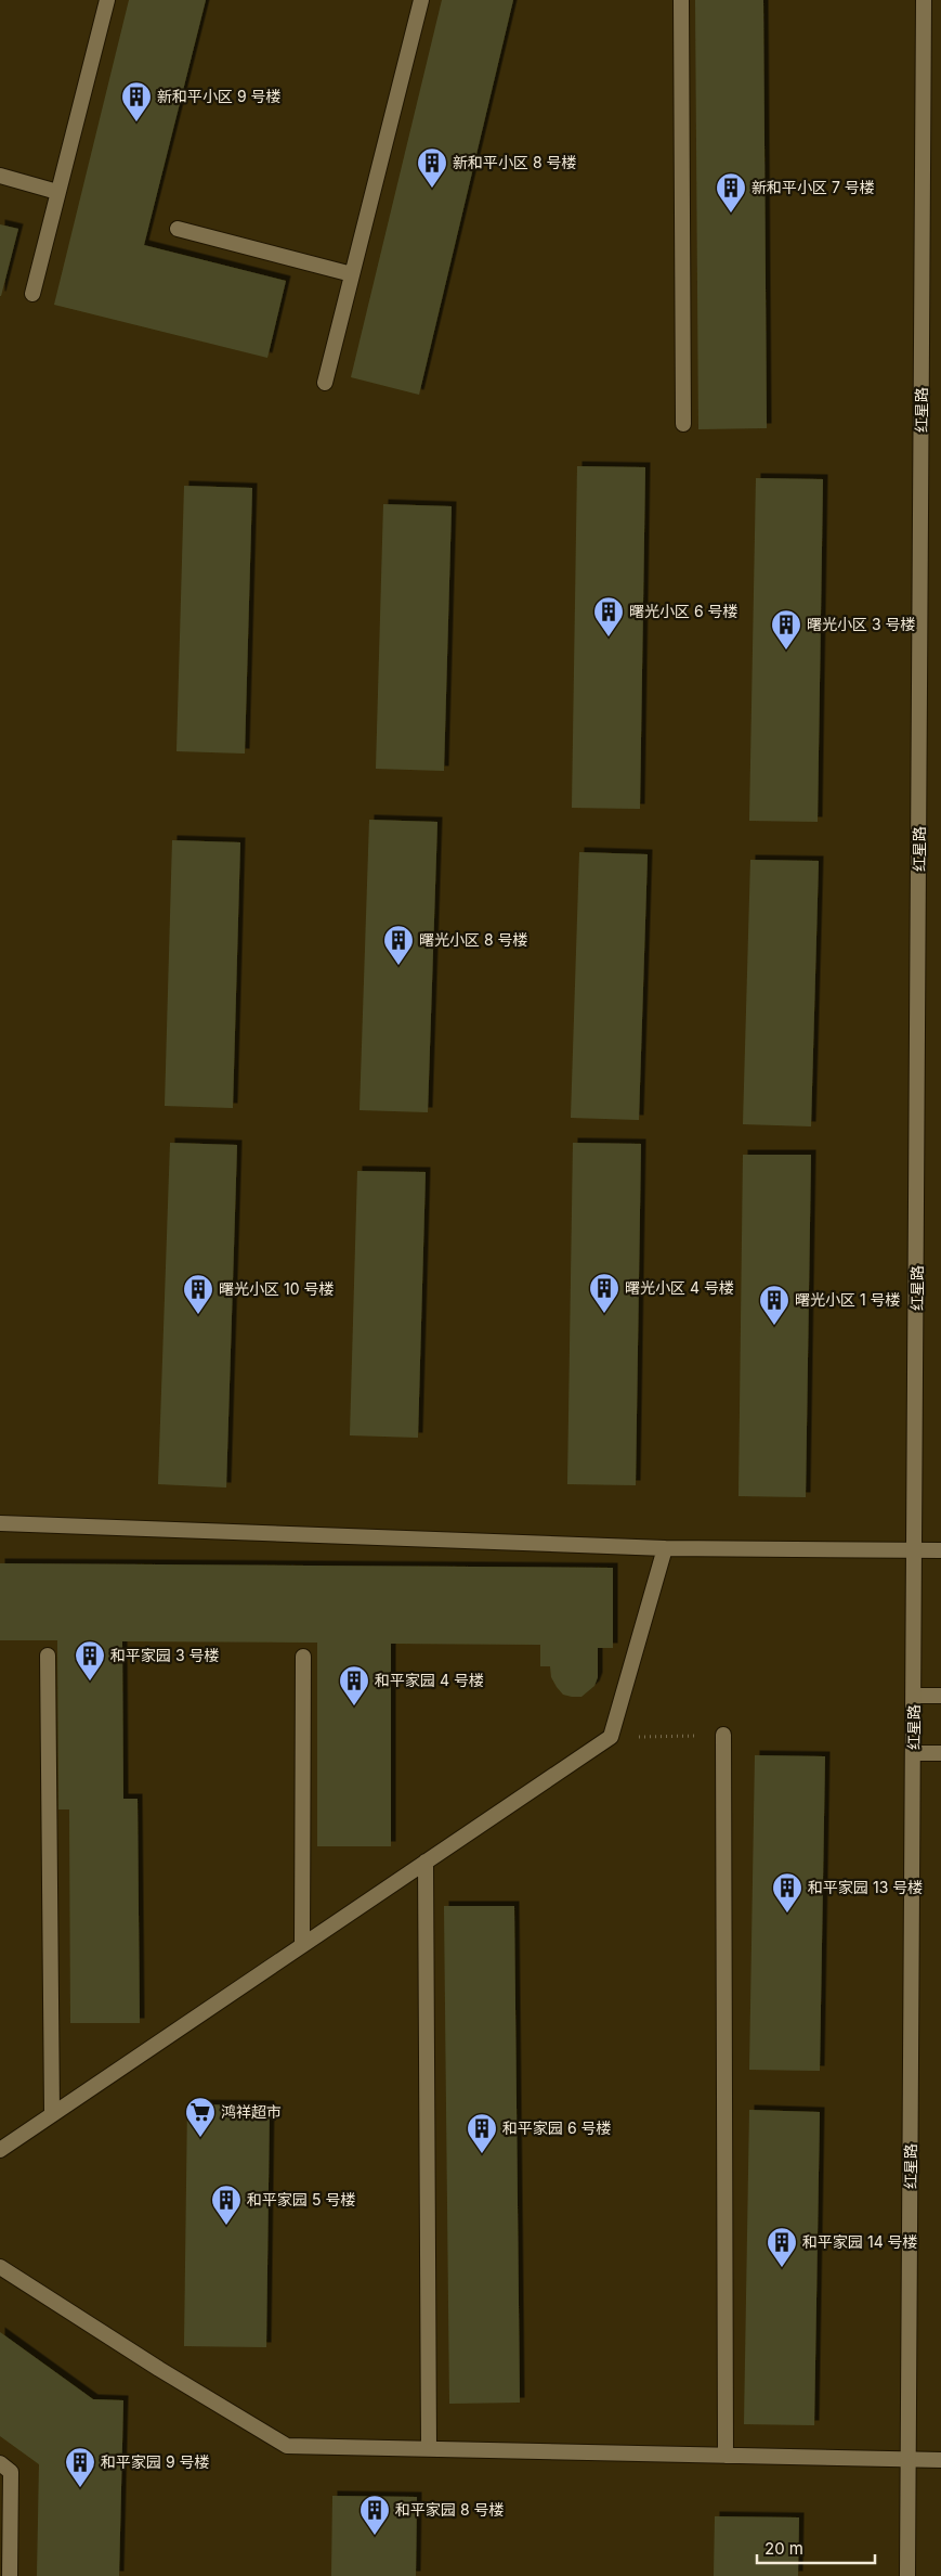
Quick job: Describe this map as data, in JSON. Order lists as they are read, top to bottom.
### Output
{
  "streets": {
    "street": ["红星路"]
  },
  "places": {
    "building": [
      "新和平小区 9 号楼",
      "新和平小区 8 号楼",
      "新和平小区 7 号楼",
      "曙光小区 6 号楼",
      "曙光小区 3 号楼",
      "曙光小区 8 号楼",
      "曙光小区 4 号楼",
      "曙光小区 10 号楼",
      "曙光小区 1 号楼",
      "和平家园 3 号楼",
      "和平家园 4 号楼",
      "和平家园 13 号楼",
      "和平家园 6 号楼",
      "和平家园 5 号楼",
      "和平家园 14 号楼",
      "和平家园 9 号楼",
      "和平家园 8 号楼"
    ],
    "supermarket": ["鸿祥超市"]
  },
  "scale_bar": "20 m"
}
